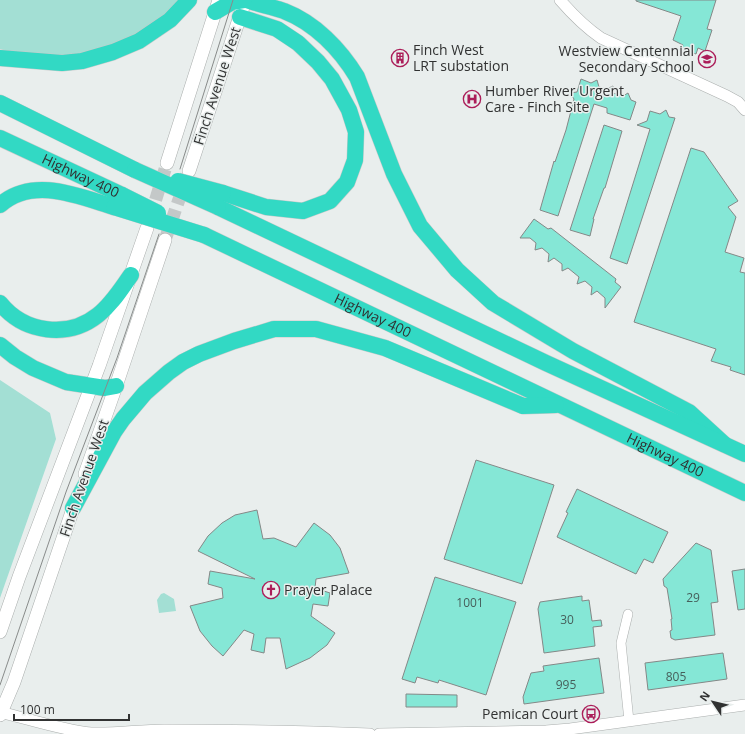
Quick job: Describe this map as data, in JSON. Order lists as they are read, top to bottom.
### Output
{
  "streets": {
    "highway": ["Highway 400"],
    "main road": ["Finch Avenue West"]
  },
  "places": {
    "building": ["Finch West LRT substation"],
    "school or university": ["Westview Centennial Secondary School"],
    "hospital": ["Humber River Urgent Care - Finch Site"],
    "church": ["Prayer Palace"],
    "bus stop": ["Pemican Court"]
  },
  "house_numbers": [
    "29",
    "1001",
    "30",
    "805",
    "995"
  ],
  "scale_bar": "100 m",
  "north": "top left"
}
